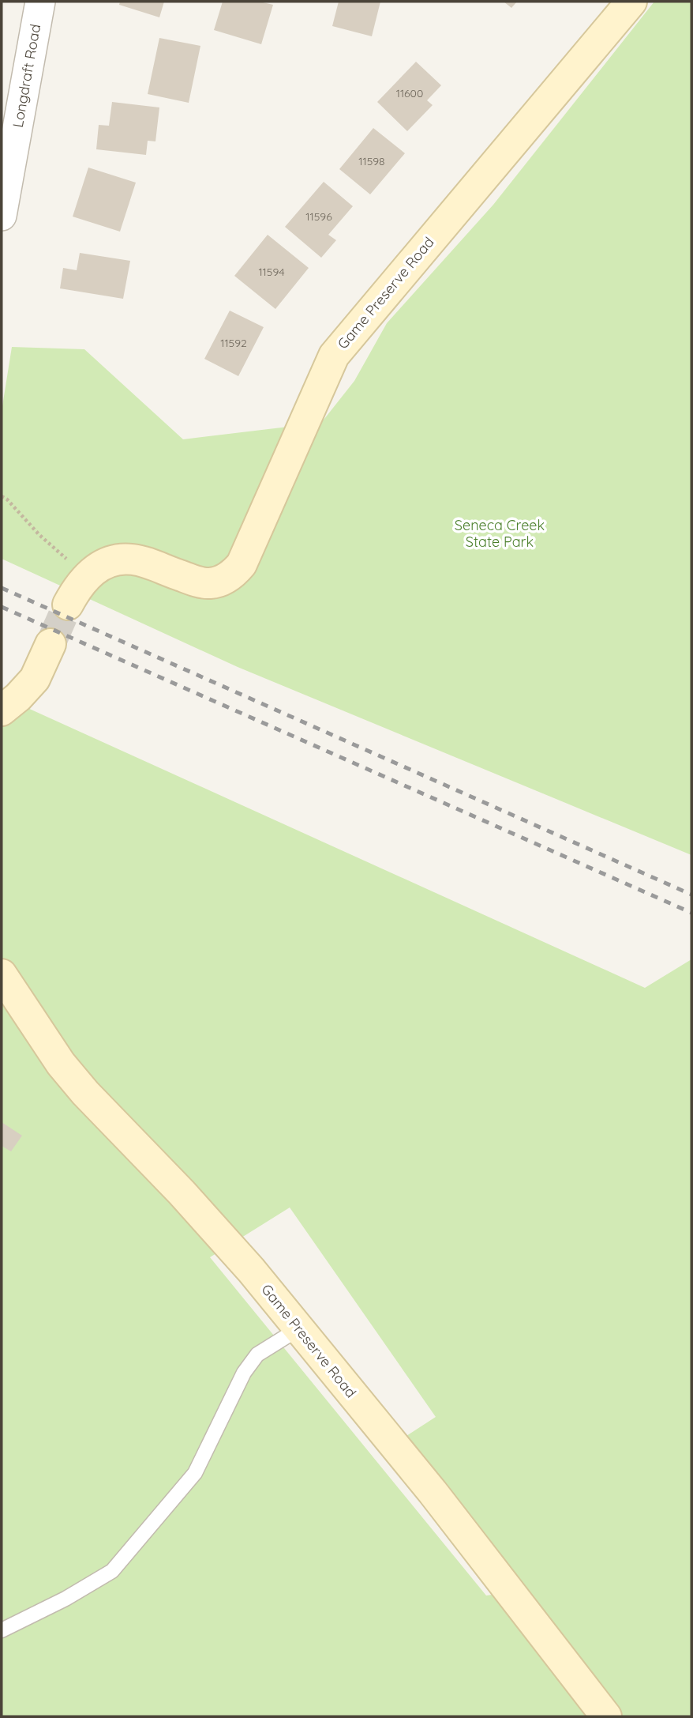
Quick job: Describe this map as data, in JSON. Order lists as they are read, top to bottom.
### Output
{
  "streets": {
    "street": ["Longdraft Road", "Game Preserve Road"]
  },
  "parks": ["Seneca Creek State Park"],
  "house_numbers": [
    "11600",
    "11598",
    "11596",
    "11594",
    "11592"
  ]
}
